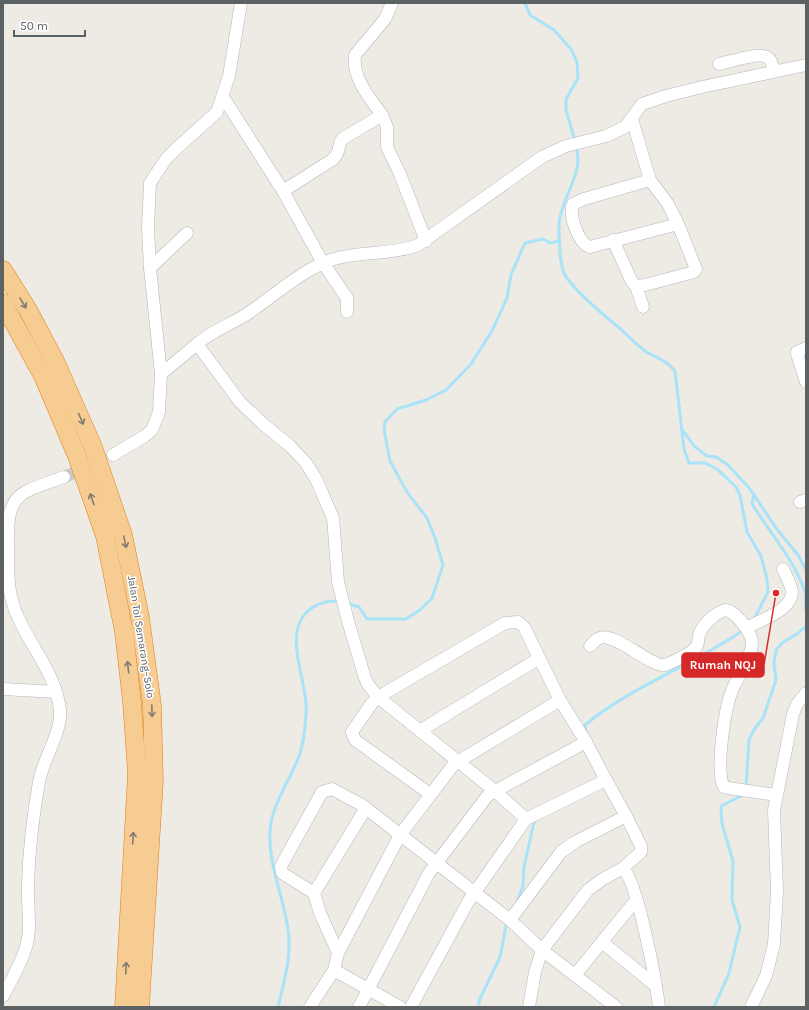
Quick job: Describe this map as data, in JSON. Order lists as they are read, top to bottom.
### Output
{
  "streets": {
    "highway": ["Jalan Tol Semarang–Solo"]
  },
  "places": ["Rumah NQJ"],
  "scale_bar": "50 m"
}
